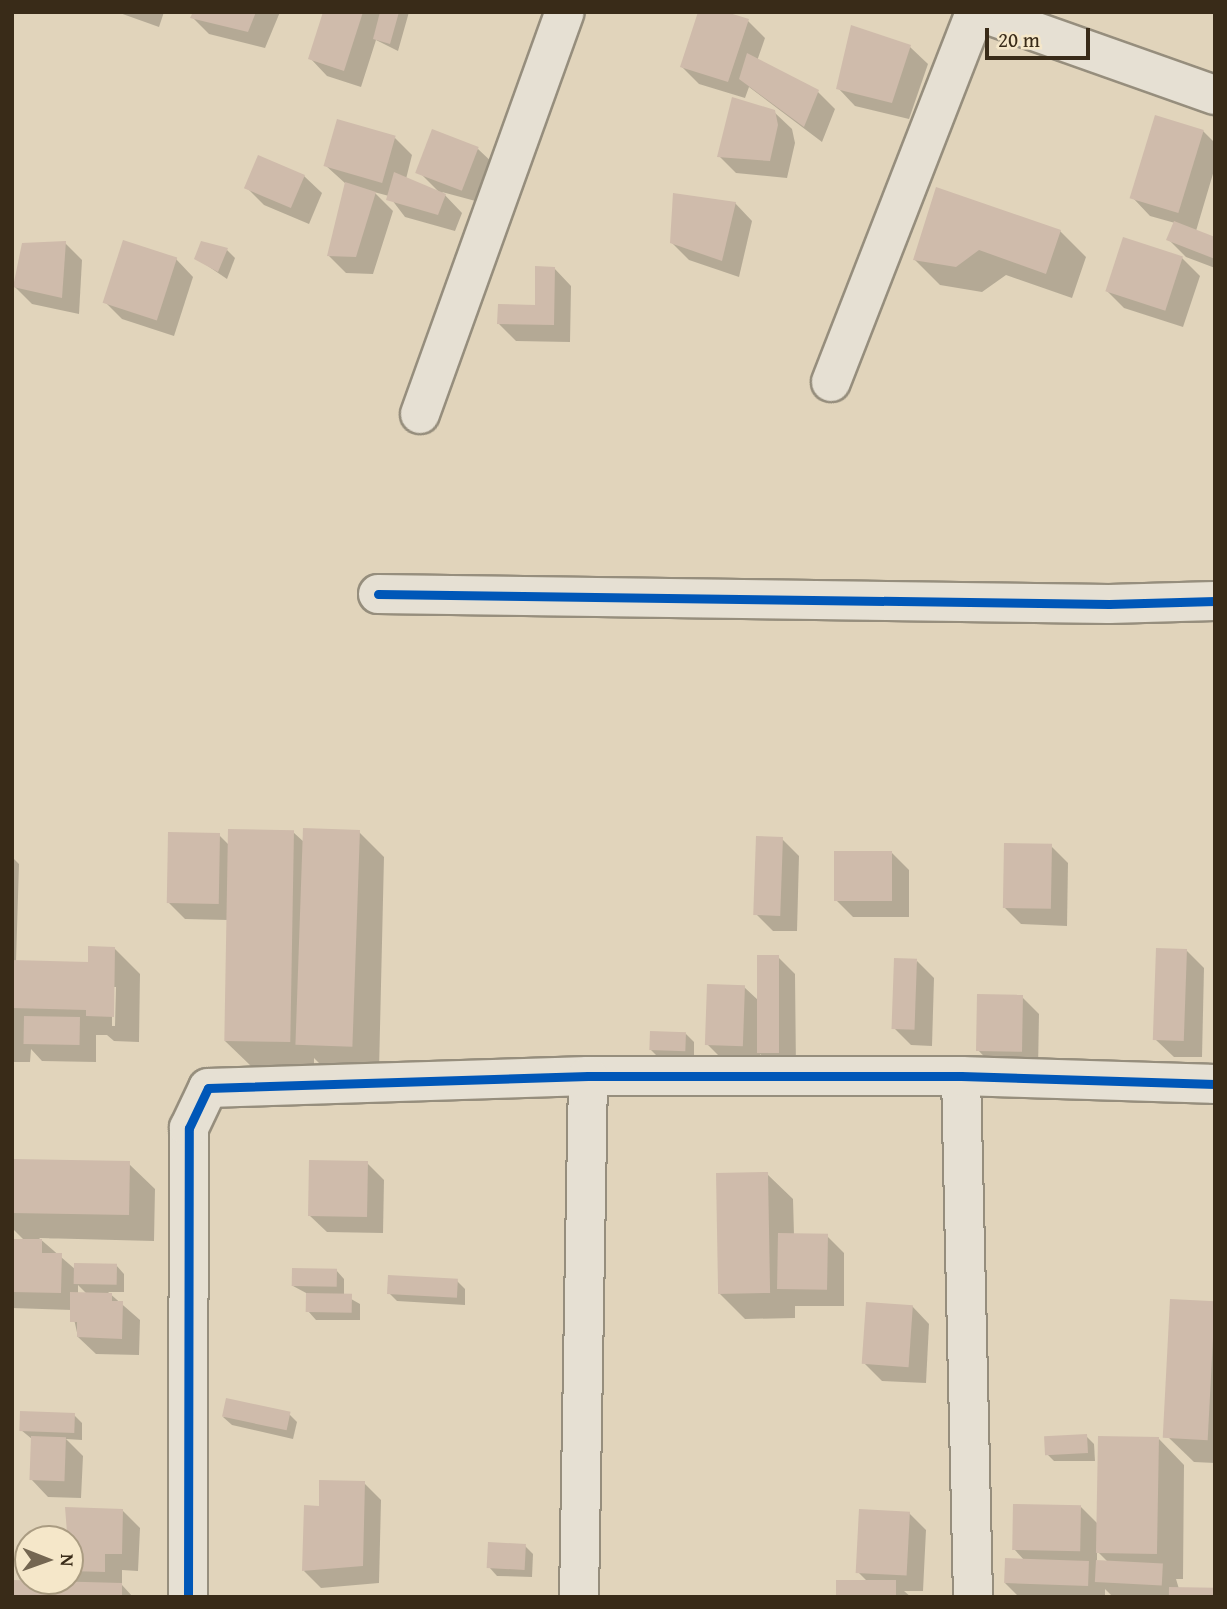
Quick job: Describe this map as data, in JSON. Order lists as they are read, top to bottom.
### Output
{
  "scale_bar": "20 m",
  "north": "right"
}
